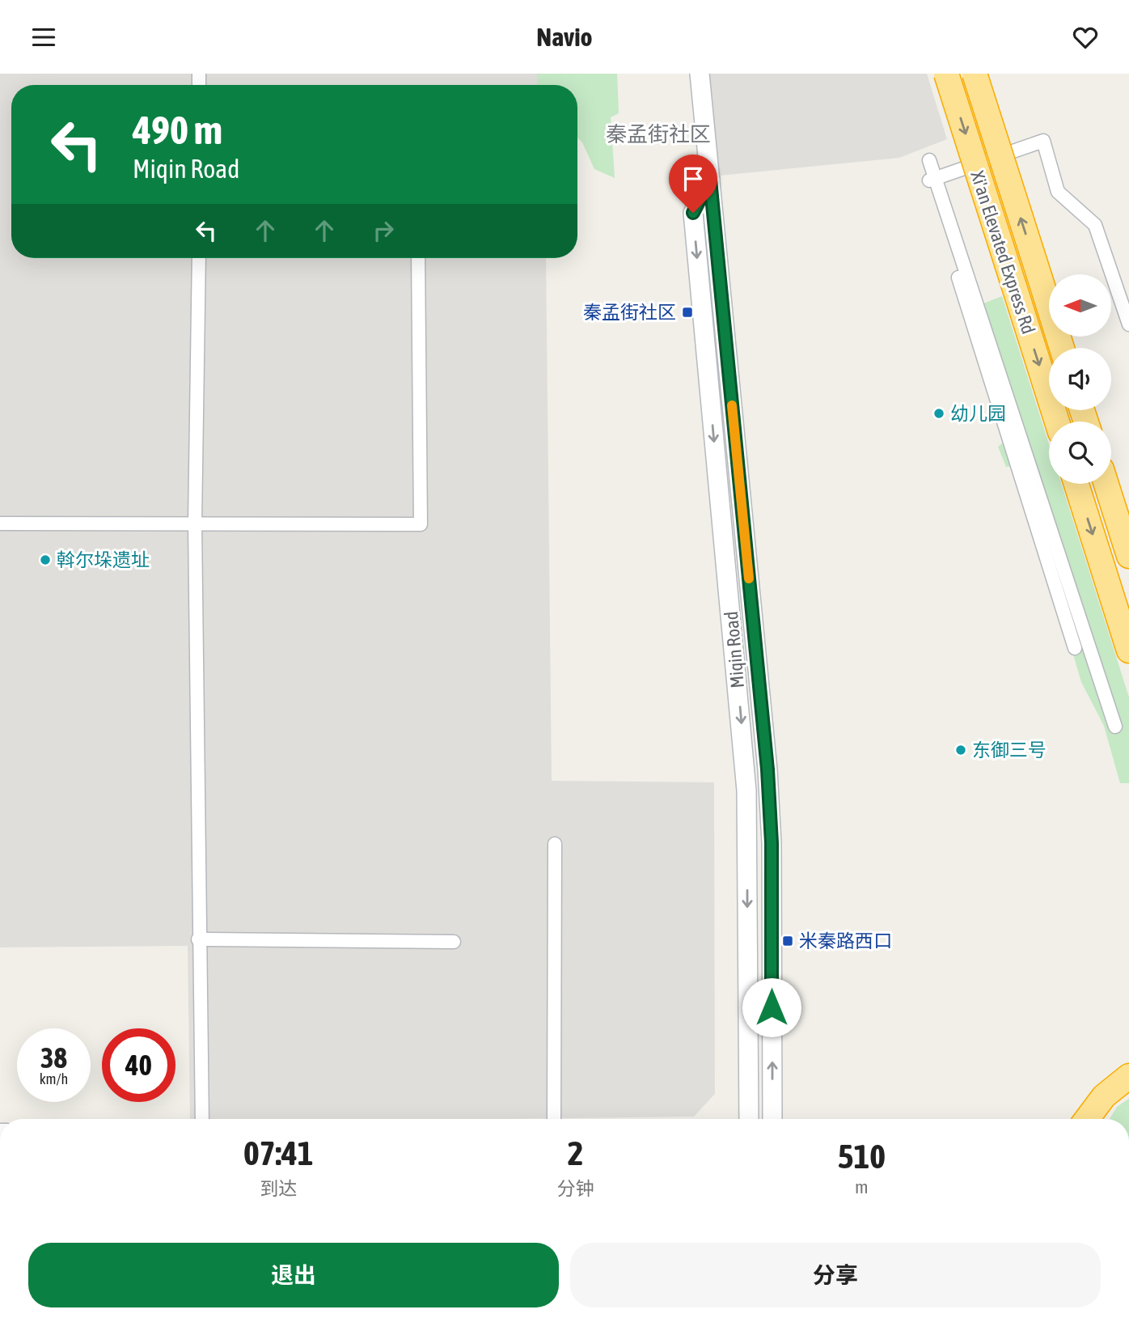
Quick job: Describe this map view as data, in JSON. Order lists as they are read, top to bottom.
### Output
{
  "streets": {
    "highway": ["Xi'an Elevated Express Rd"],
    "street": ["Miqin Road"]
  },
  "districts": ["秦孟街社区"],
  "places": {
    "transit": ["秦孟街社区", "米秦路西口"],
    "other": ["幼儿园", "斡尔垛遗址", "东御三号"]
  },
  "north": "left",
  "page": {
    "header": "Navio",
    "turn": ["490 m", "Miqin Road"],
    "speed": "38 km/h",
    "limit": "40",
    "eta": [
      "07:41",
      "到达",
      "2",
      "分钟",
      "510",
      "m"
    ],
    "buttons": ["退出", "分享"]
  }
}
